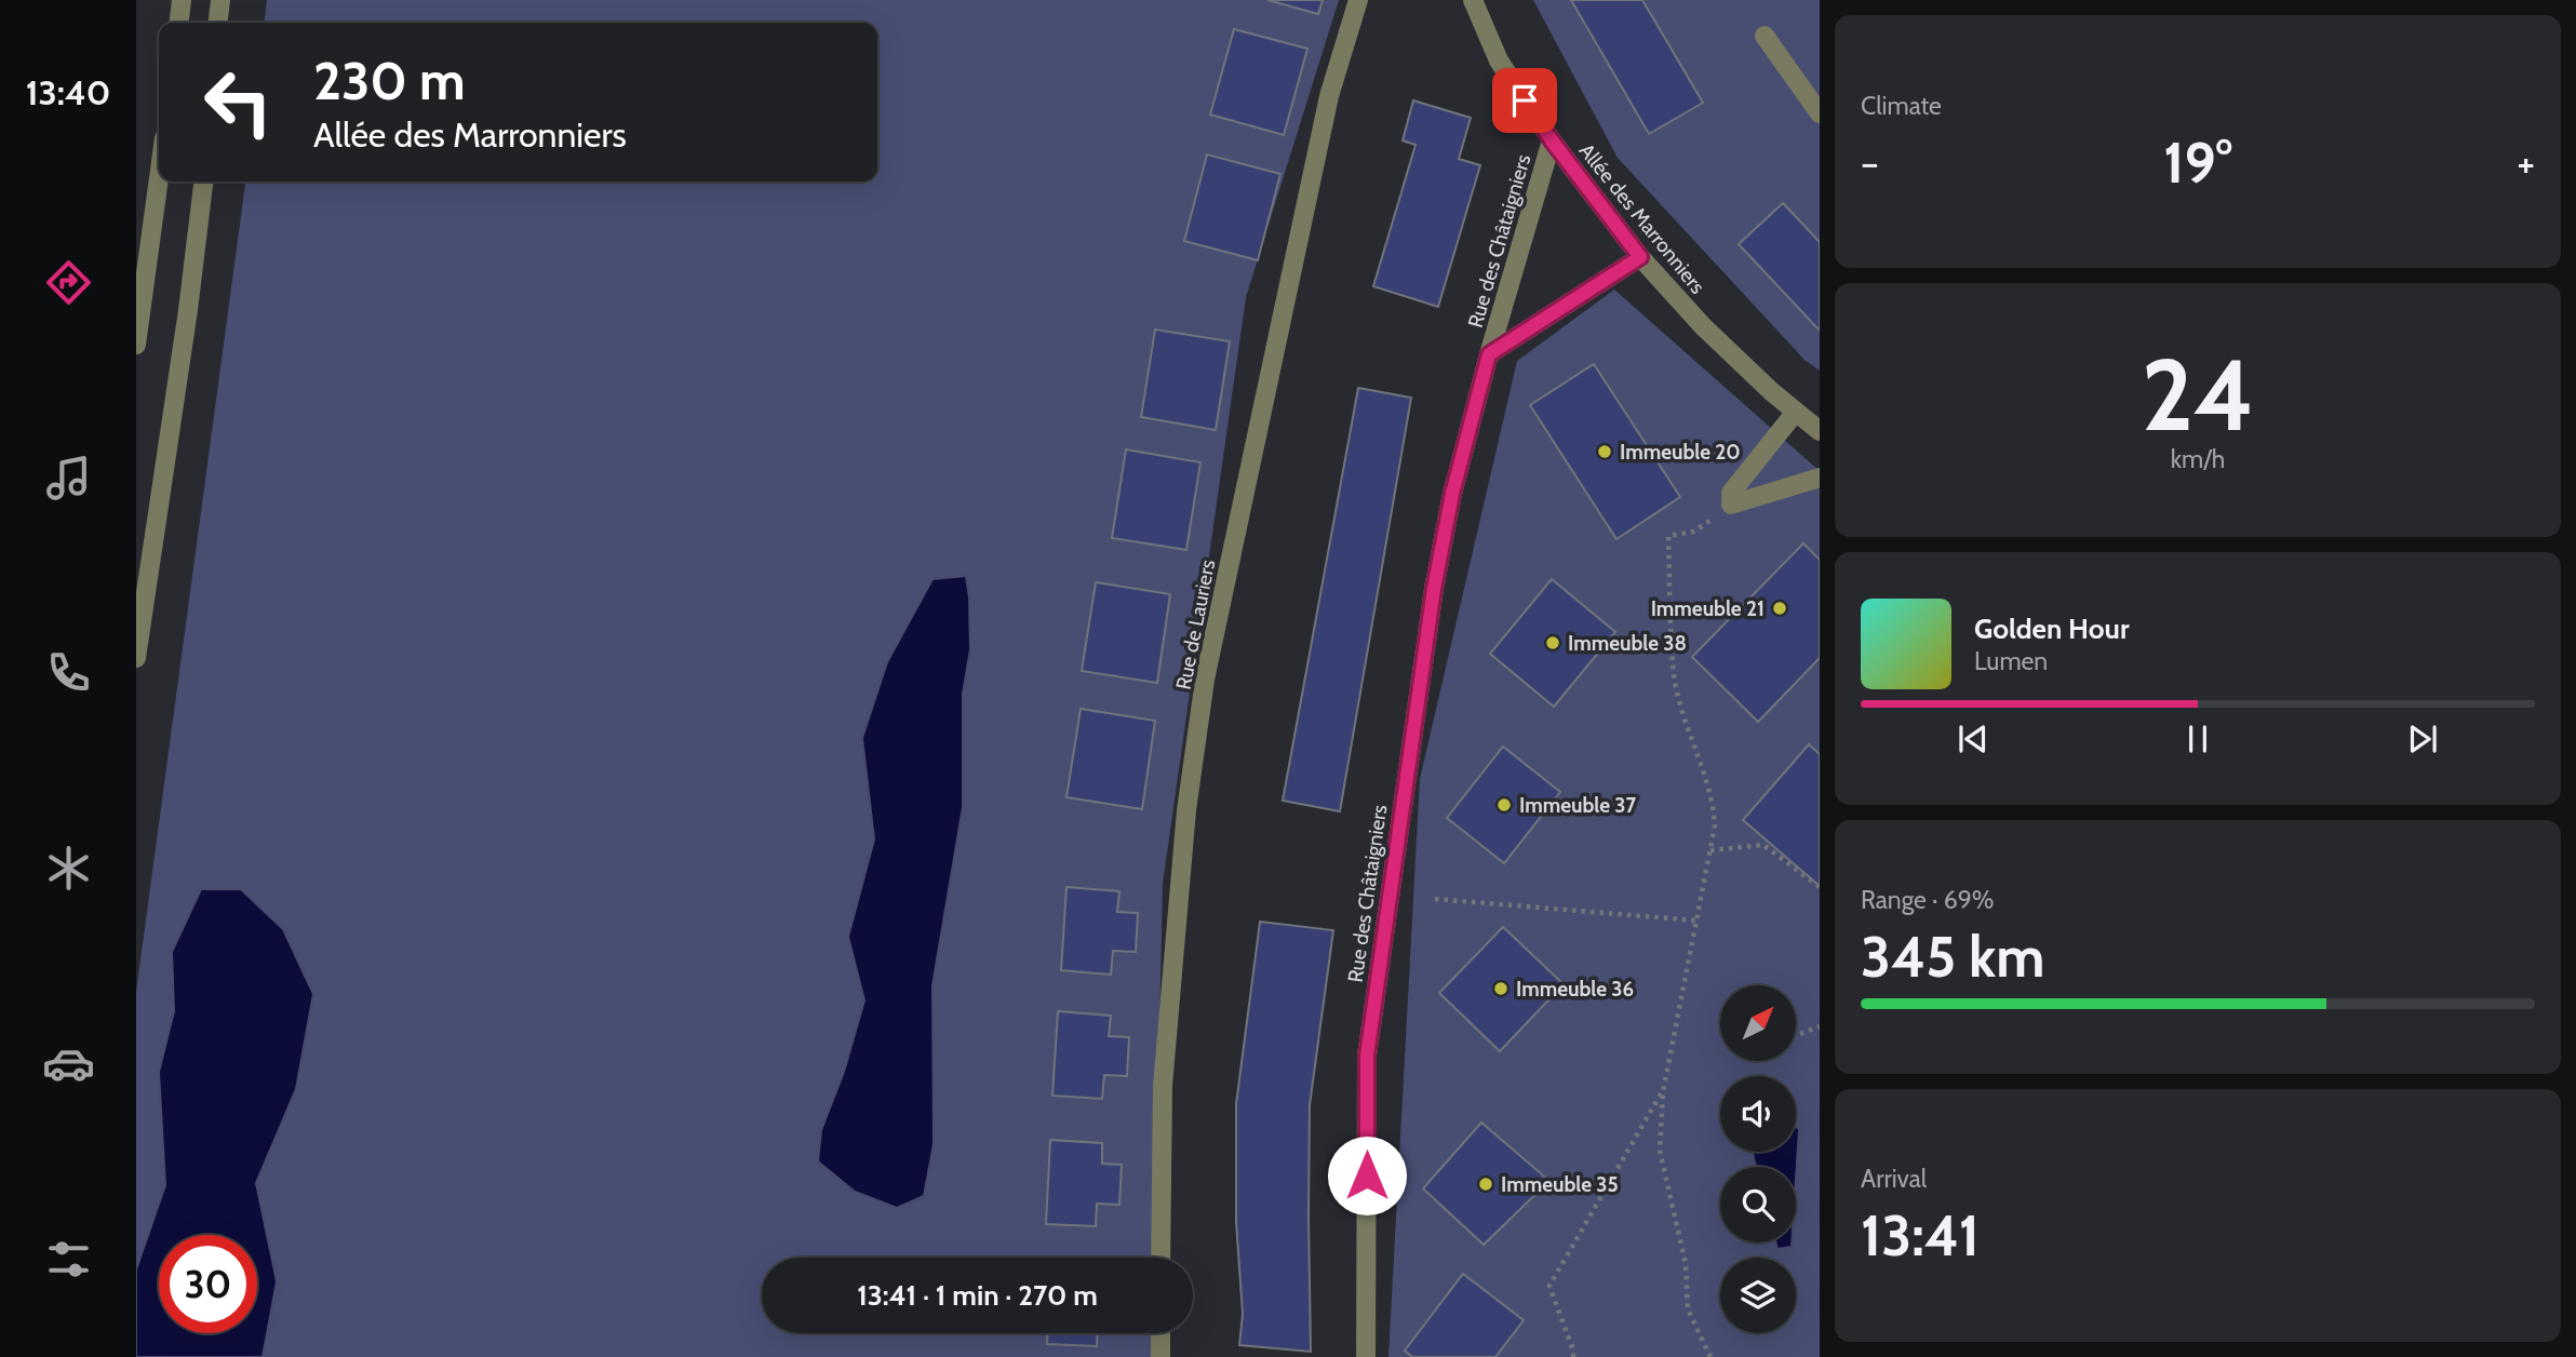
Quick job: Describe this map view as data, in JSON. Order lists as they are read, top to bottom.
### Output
{
  "streets": {
    "street": ["Allée des Marronniers", "Rue des Châtaigniers", "Rue de Lauriers"]
  },
  "crossings": [
    ["Allée des Marronniers", "Rue des Châtaigniers"]
  ],
  "places": [
    "Immeuble 20",
    "Immeuble 21",
    "Immeuble 38",
    "Immeuble 37",
    "Immeuble 36",
    "Immeuble 35"
  ],
  "north": "top right",
  "page": {
    "tabs": "13:40",
    "tile": [
      "Climate",
      ["24", "km/h"],
      ["Range · 69%", "345 km"],
      ["Arrival", "13:41"]
    ],
    "turn": ["230 m", "Allée des Marronniers"],
    "heat": ["−", "19°", "+"],
    "song": ["Golden Hour", "Lumen"],
    "limit": "30",
    "trip": "13:41 · 1 min · 270 m"
  }
}
